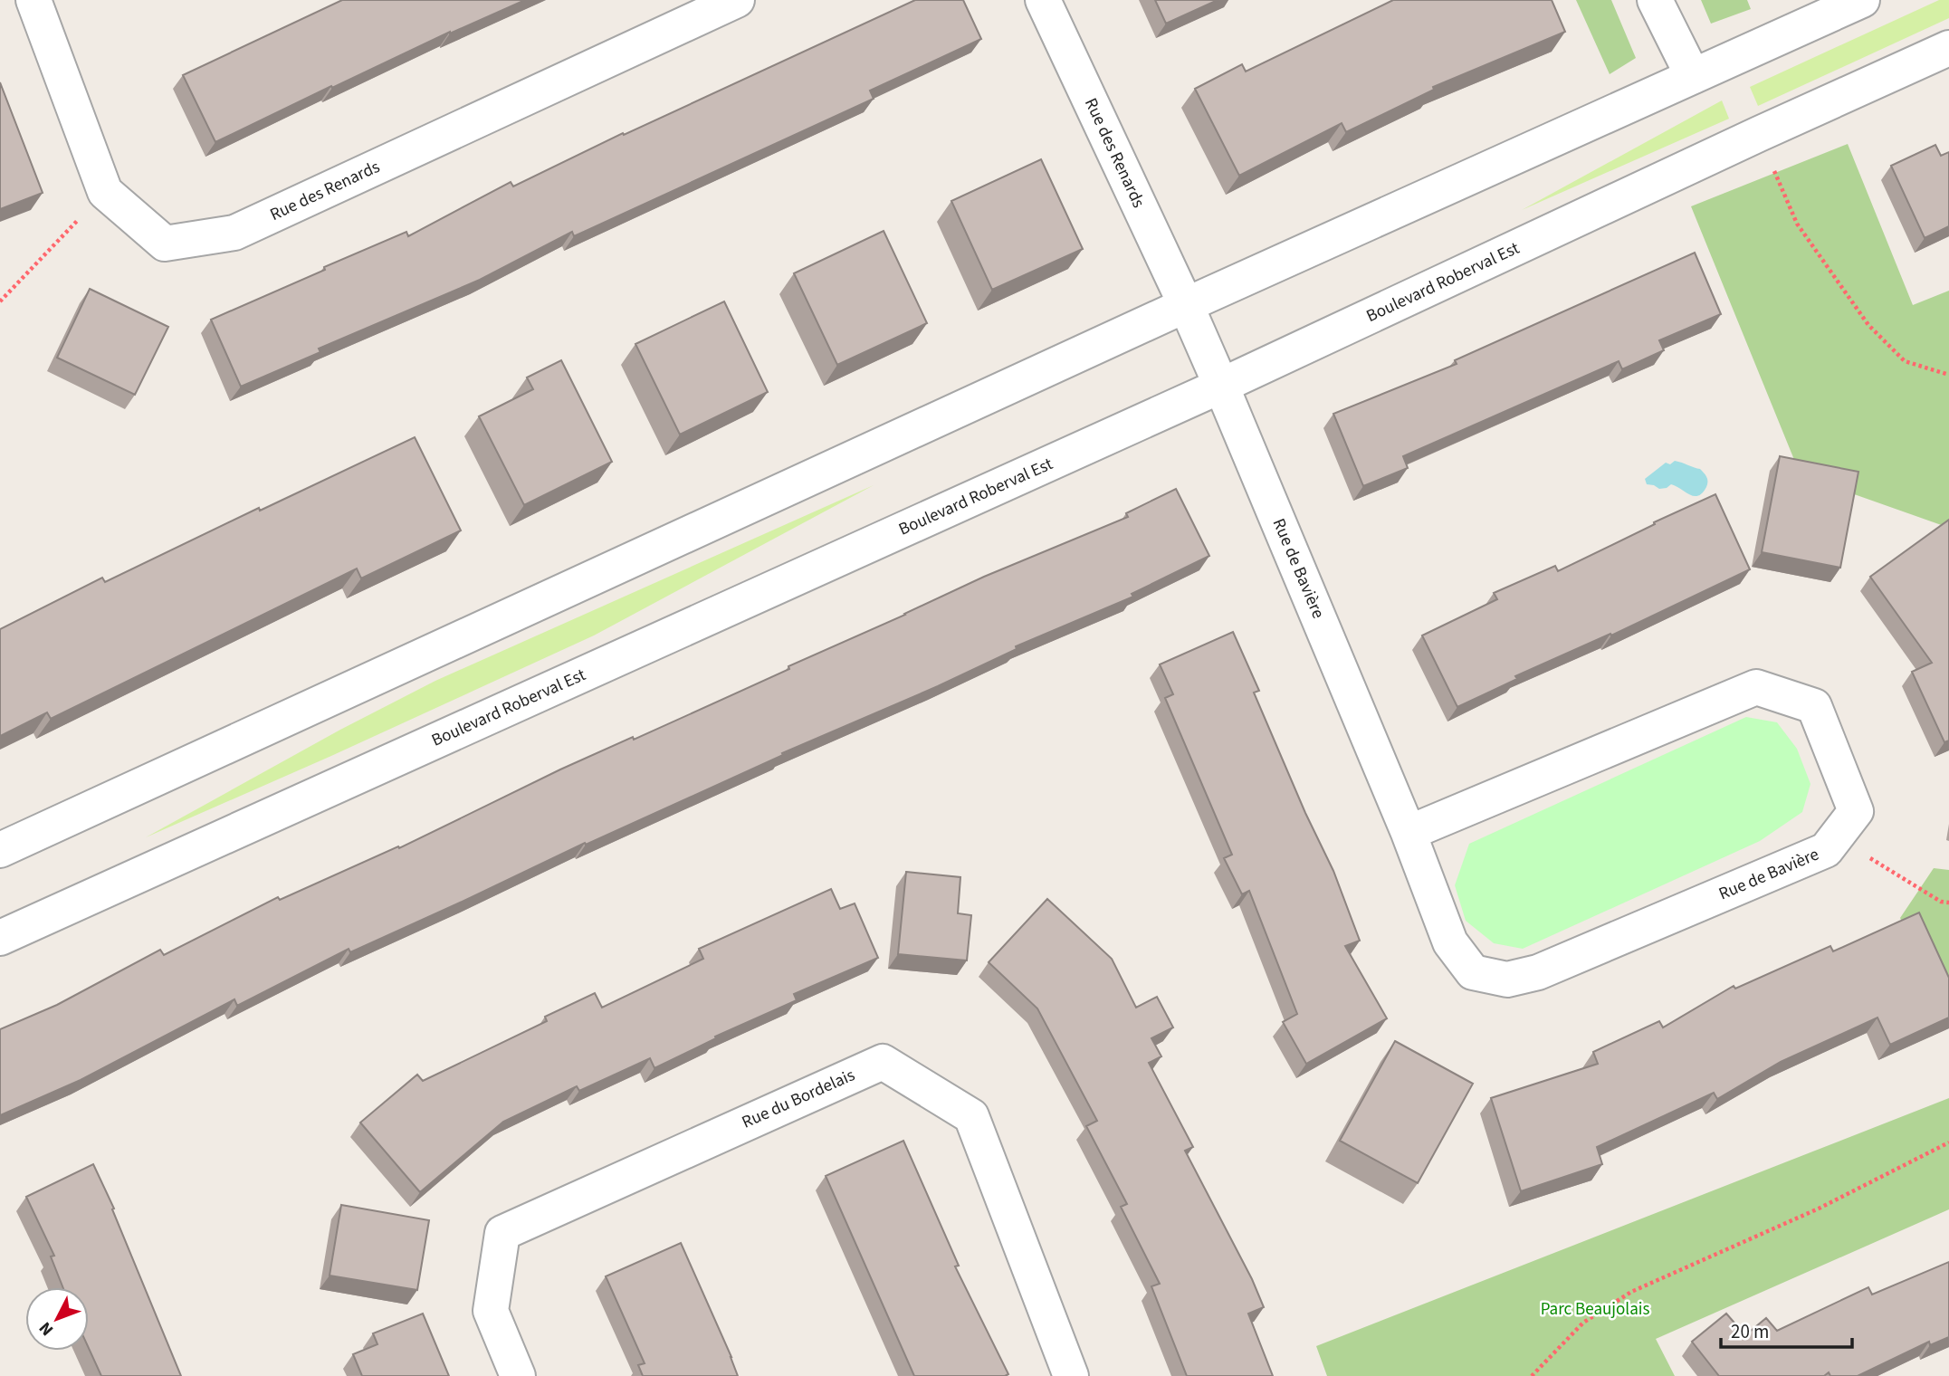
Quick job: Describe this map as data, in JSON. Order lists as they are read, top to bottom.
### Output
{
  "streets": {
    "street": [
      "Rue des Renards",
      "Boulevard Roberval Est",
      "Rue de Bavière",
      "Rue du Bordelais"
    ]
  },
  "crossings": [
    ["Rue des Renards", "Rue de Bavière"],
    ["Boulevard Roberval Est", "Rue de Bavière"]
  ],
  "parks": ["Parc Beaujolais"],
  "scale_bar": "20 m",
  "north": "bottom left"
}
